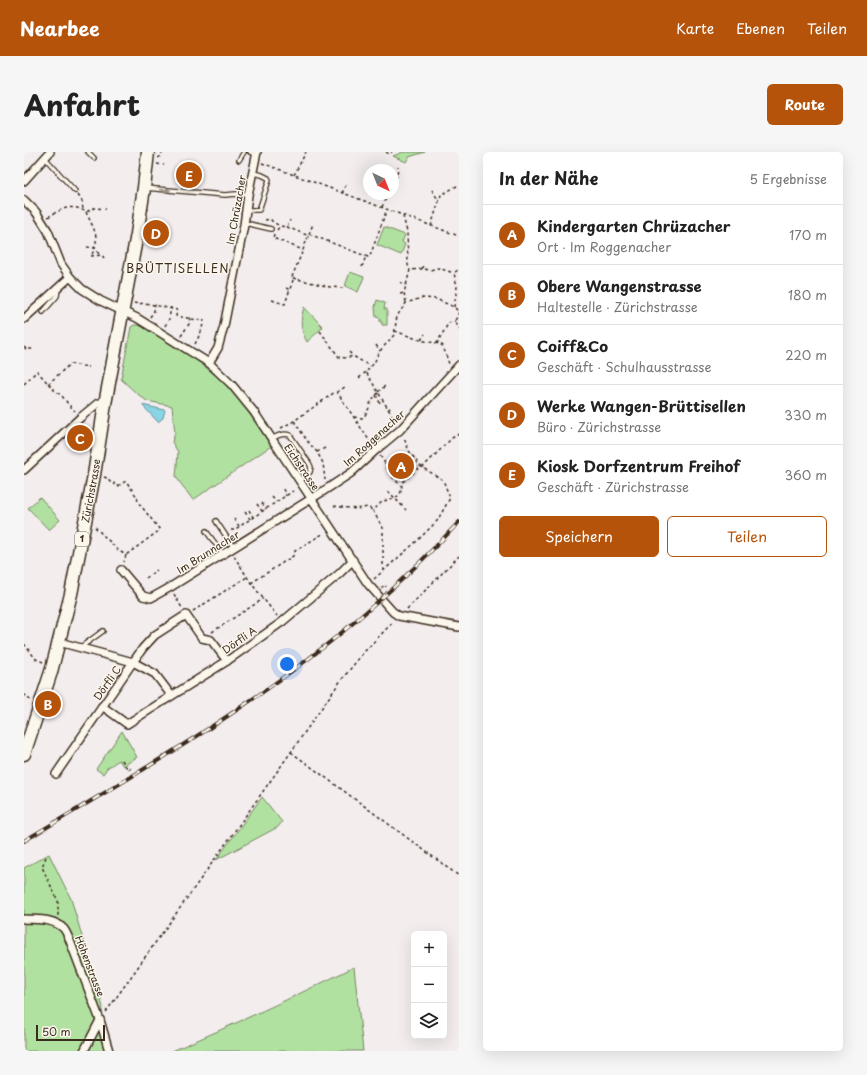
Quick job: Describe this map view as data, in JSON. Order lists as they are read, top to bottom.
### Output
{
  "streets": {
    "main road": ["Zürichstrasse", "1"],
    "street": [
      "Im Chrüzacher",
      "Im Roggenacher",
      "Eichstrasse",
      "Im Brunnacher",
      "Dörfli A",
      "Dörfli C",
      "Höhenstrasse"
    ]
  },
  "crossings": [
    ["Im Chrüzacher", "Eichstrasse"],
    ["Im Roggenacher", "Eichstrasse"],
    ["Im Roggenacher", "Im Brunnacher"],
    ["Eichstrasse", "Zürichstrasse"],
    ["Eichstrasse", "Im Brunnacher"],
    ["Eichstrasse", "Dörfli A"],
    ["Dörfli A", "Dörfli C"]
  ],
  "districts": ["BRÜTTISELLEN"],
  "scale_bar": "50 m",
  "north": "bottom right",
  "page": {
    "header": "Nearbee",
    "nav": ["Karte", "Ebenen", "Teilen"],
    "title": "Anfahrt",
    "buttons": [
      "Route",
      ["Speichern", "Teilen"]
    ],
    "heading": ["In der Nähe", "5 Ergebnisse"],
    "pins": [
      "E",
      "D",
      "C",
      "A",
      "B"
    ],
    "list": [
      {
        "mark": "A",
        "name": "Kindergarten Chrüzacher",
        "note": "Ort · Im Roggenacher",
        "value": "170 m"
      },
      {
        "mark": "B",
        "name": "Obere Wangenstrasse",
        "note": "Haltestelle · Zürichstrasse",
        "value": "180 m"
      },
      {
        "mark": "C",
        "name": "Coiff&Co",
        "note": "Geschäft · Schulhausstrasse",
        "value": "220 m"
      },
      {
        "mark": "D",
        "name": "Werke Wangen-Brüttisellen",
        "note": "Büro · Zürichstrasse",
        "value": "330 m"
      },
      {
        "mark": "E",
        "name": "Kiosk Dorfzentrum Freihof",
        "note": "Geschäft · Zürichstrasse",
        "value": "360 m"
      }
    ],
    "map_buttons": ["+", "−"],
    "scale": "50 m"
  }
}
